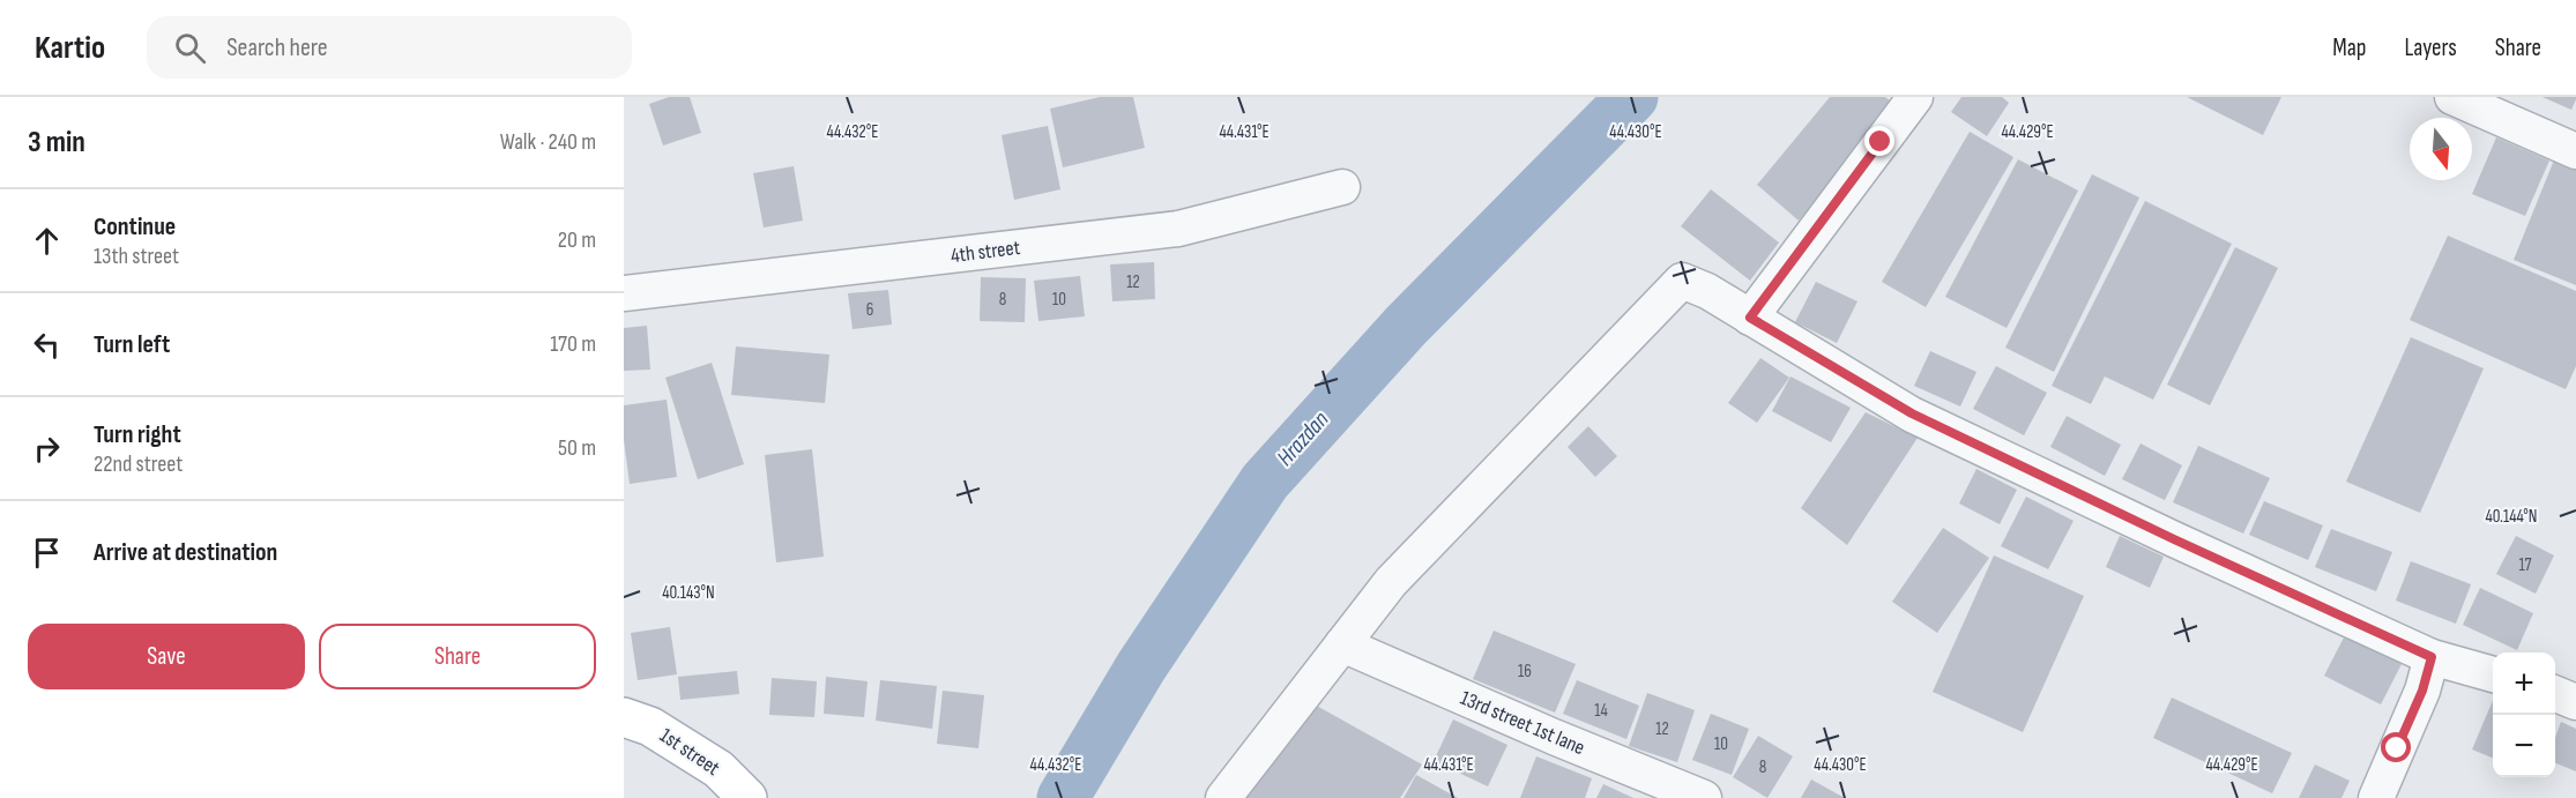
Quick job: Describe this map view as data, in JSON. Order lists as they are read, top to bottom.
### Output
{
  "streets": {
    "main road": ["1st street"],
    "street": ["4th street", "13rd street 1st lane"]
  },
  "water": ["Hrazdan"],
  "house_numbers": [
    "12",
    "8",
    "10",
    "6",
    "17",
    "16",
    "14",
    "12",
    "10",
    "8"
  ],
  "north": "bottom",
  "page": {
    "header": "Kartio",
    "search": "Search here",
    "nav": ["Map", "Layers", "Share"],
    "heading": ["3 min", "Walk · 240 m"],
    "list": [
      ["Continue", "13th street", "20 m"],
      ["Turn left", "170 m"],
      ["Turn right", "22nd street", "50 m"],
      "Arrive at destination"
    ],
    "buttons": ["Save", "Share"],
    "map_buttons": ["+", "−"]
  },
  "coordinates": [
    "44.432°E",
    "44.431°E",
    "44.430°E",
    "44.429°E",
    "40.144°N",
    "40.143°N"
  ]
}
